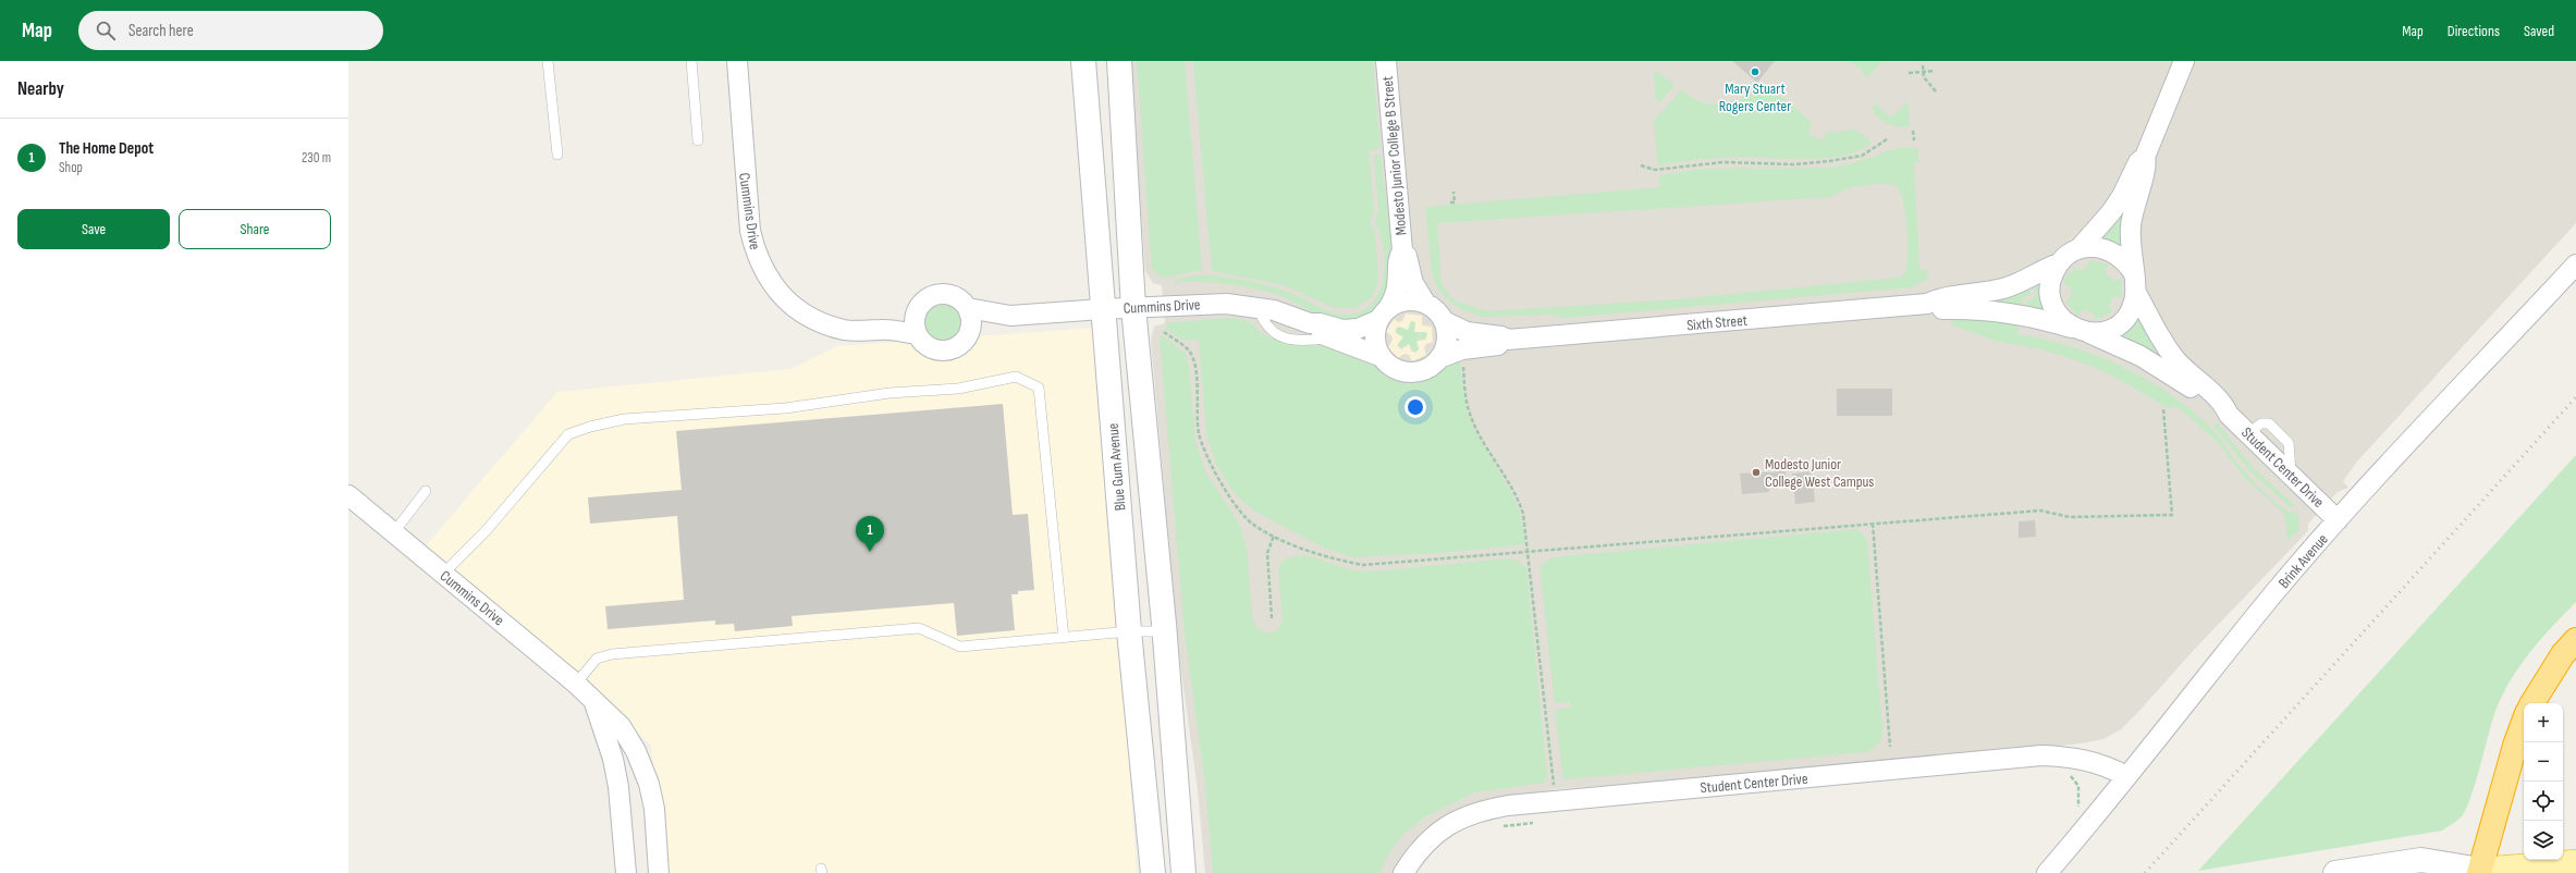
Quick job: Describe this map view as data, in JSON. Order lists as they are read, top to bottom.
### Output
{
  "streets": {
    "main road": ["Blue Gum Avenue"],
    "street": [
      "Modesto Junior College B Street",
      "Cummins Drive",
      "Sixth Street",
      "Student Center Drive",
      "Brink Avenue"
    ]
  },
  "crossings": [
    ["Modesto Junior College B Street", "Cummins Drive"],
    ["Modesto Junior College B Street", "Sixth Street"],
    ["Cummins Drive", "Sixth Street"],
    ["Cummins Drive", "Blue Gum Avenue"],
    ["Sixth Street", "Student Center Drive"],
    ["Student Center Drive", "Brink Avenue"]
  ],
  "places": ["Mary Stuart Rogers Center", "Modesto Junior College West Campus"],
  "page": {
    "header": "Map",
    "search": "Search here",
    "nav": ["Map", "Directions", "Saved"],
    "heading": "Nearby",
    "list": [
      {
        "mark": "1",
        "name": "The Home Depot",
        "note": "Shop",
        "value": "230 m"
      }
    ],
    "buttons": ["Save", "Share"],
    "pins": "1",
    "map_buttons": ["+", "−"]
  }
}
